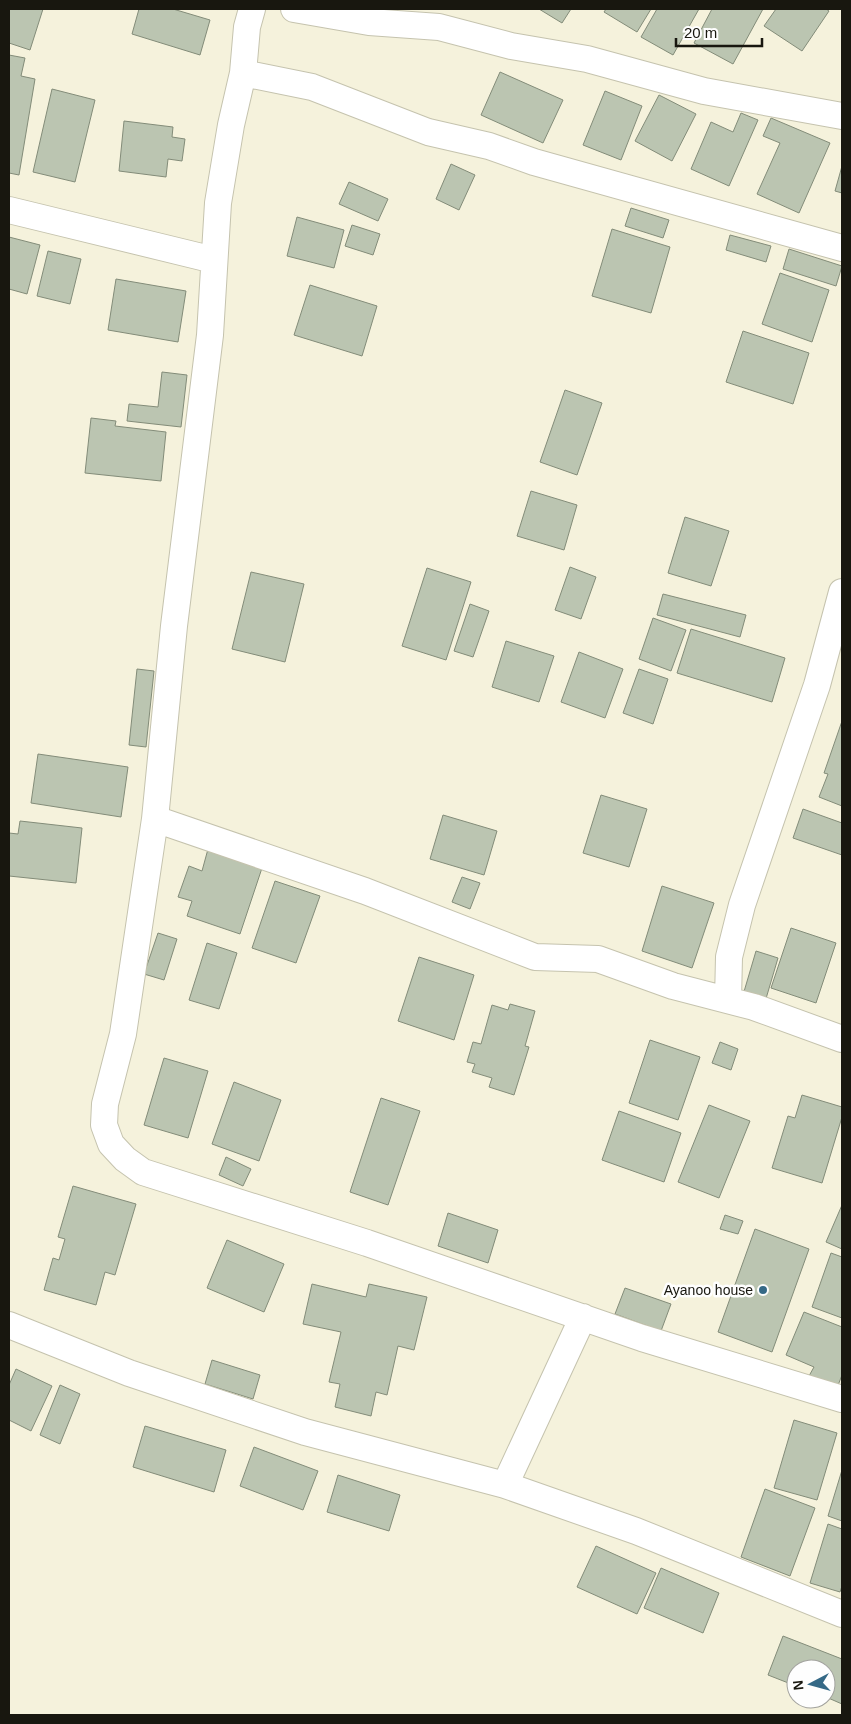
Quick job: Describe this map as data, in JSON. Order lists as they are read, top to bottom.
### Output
{
  "places": ["Ayanoo house"],
  "scale_bar": "20 m",
  "north": "left"
}
